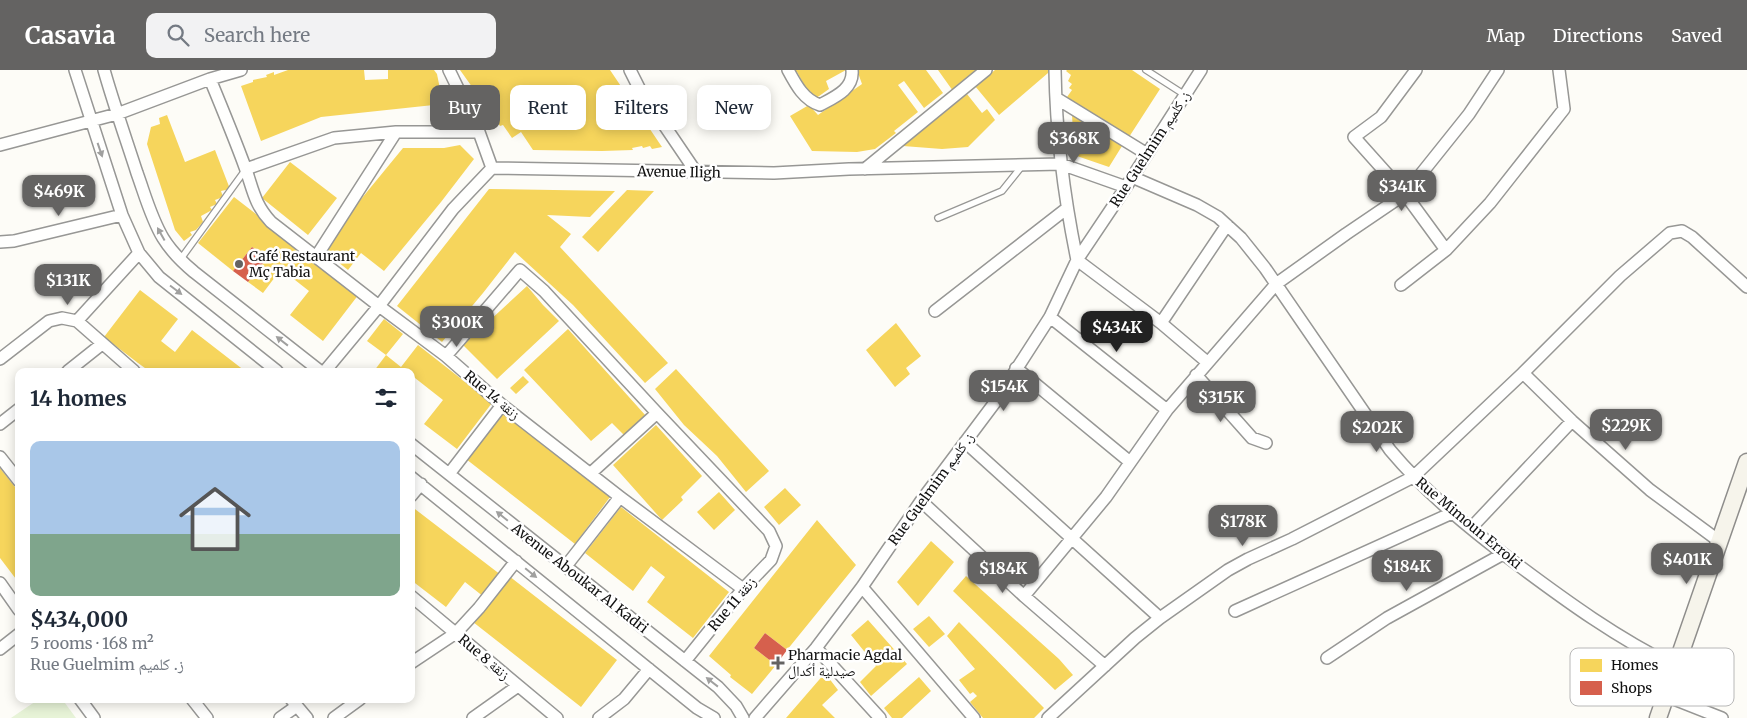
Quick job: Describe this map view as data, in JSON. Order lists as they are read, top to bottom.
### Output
{
  "streets": {
    "street": [
      "Rue Guelmim ز. كلميم",
      "Avenue Iligh",
      "Rue 14 زنقة",
      "Rue Mimoun Erroki",
      "Avenue Aboukar Al Kadri",
      "Rue 11 زنقة",
      "Rue 8 زنقة"
    ]
  },
  "crossings": [
    ["Rue Guelmim ز. كلميم", "Avenue Iligh"],
    ["Rue Guelmim ز. كلميم", "Rue Mimoun Erroki"],
    ["Avenue Iligh", "Rue Mimoun Erroki"],
    ["Rue 14 زنقة", "Rue 11 زنقة"],
    ["Avenue Aboukar Al Kadri", "Rue 11 زنقة"]
  ],
  "places": {
    "other": ["Café Restaurant Mç Tabia"],
    "health": ["Pharmacie Agdal صيدلية أكدال"]
  },
  "legend": ["Homes", "Shops"],
  "page": {
    "header": "Casavia",
    "search": "Search here",
    "nav": ["Map", "Directions", "Saved"],
    "chip": [
      "Buy",
      "Rent",
      "Filters",
      "New"
    ],
    "price": [
      "$368K",
      "$341K",
      "$469K",
      "$131K",
      "$300K",
      "$434K",
      "$154K",
      "$315K",
      "$229K",
      "$202K",
      "$178K",
      "$401K",
      "$184K",
      "$184K"
    ],
    "heading": "14 homes",
    "list": [
      {
        "name": "$434,000",
        "note": "5 rooms · 168 m² · Rue Guelmim ز. كلميم"
      }
    ]
  }
}
